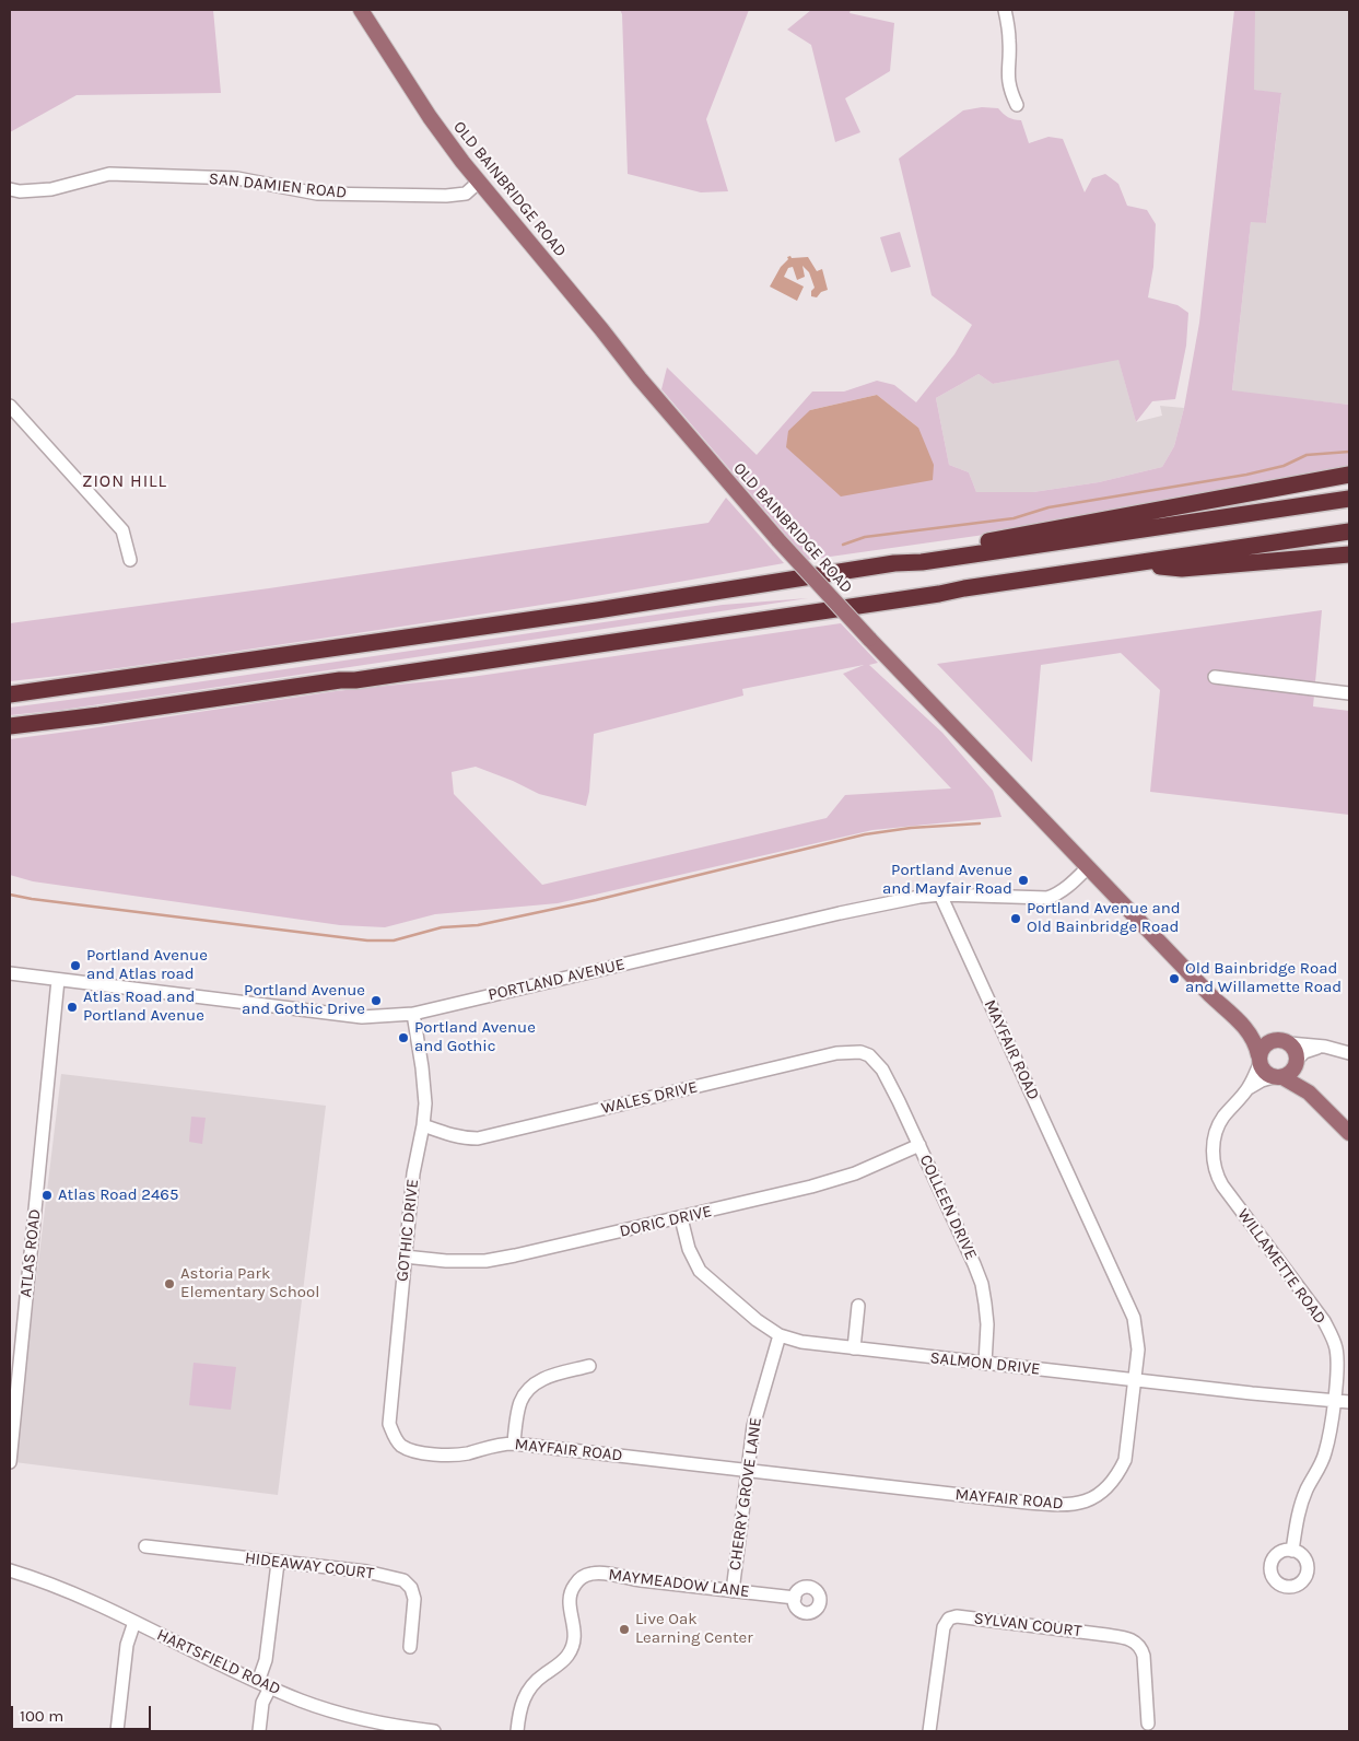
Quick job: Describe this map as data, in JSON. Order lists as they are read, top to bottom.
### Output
{
  "streets": {
    "main road": ["OLD BAINBRIDGE ROAD"],
    "street": [
      "SAN DAMIEN ROAD",
      "PORTLAND AVENUE",
      "MAYFAIR ROAD",
      "WALES DRIVE",
      "COLLEEN DRIVE",
      "DORIC DRIVE",
      "GOTHIC DRIVE",
      "ATLAS ROAD",
      "WILLAMETTE ROAD",
      "SALMON DRIVE",
      "CHERRY GROVE LANE",
      "HIDEAWAY COURT",
      "MAYMEADOW LANE",
      "SYLVAN COURT",
      "HARTSFIELD ROAD"
    ]
  },
  "crossings": [
    ["SAN DAMIEN ROAD", "OLD BAINBRIDGE ROAD"],
    ["OLD BAINBRIDGE ROAD", "PORTLAND AVENUE"],
    ["OLD BAINBRIDGE ROAD", "WILLAMETTE ROAD"],
    ["PORTLAND AVENUE", "MAYFAIR ROAD"],
    ["PORTLAND AVENUE", "GOTHIC DRIVE"],
    ["PORTLAND AVENUE", "ATLAS ROAD"],
    ["MAYFAIR ROAD", "GOTHIC DRIVE"],
    ["MAYFAIR ROAD", "SALMON DRIVE"],
    ["MAYFAIR ROAD", "CHERRY GROVE LANE"],
    ["WALES DRIVE", "COLLEEN DRIVE"],
    ["WALES DRIVE", "GOTHIC DRIVE"],
    ["COLLEEN DRIVE", "DORIC DRIVE"],
    ["COLLEEN DRIVE", "SALMON DRIVE"],
    ["DORIC DRIVE", "GOTHIC DRIVE"],
    ["DORIC DRIVE", "SALMON DRIVE"],
    ["WILLAMETTE ROAD", "SALMON DRIVE"],
    ["SALMON DRIVE", "CHERRY GROVE LANE"],
    ["CHERRY GROVE LANE", "MAYMEADOW LANE"]
  ],
  "districts": ["ZION HILL"],
  "places": [
    "Portland Avenue and Mayfair Road",
    "Portland Avenue and Old Bainbridge Road",
    "Portland Avenue and Atlas road",
    "Old Bainbridge Road and Willamette Road",
    "Portland Avenue and Gothic Drive",
    "Atlas Road and Portland Avenue",
    "Portland Avenue and Gothic",
    "Atlas Road 2465",
    "Astoria Park Elementary School",
    "Live Oak Learning Center"
  ],
  "scale_bar": "100 m"
}
